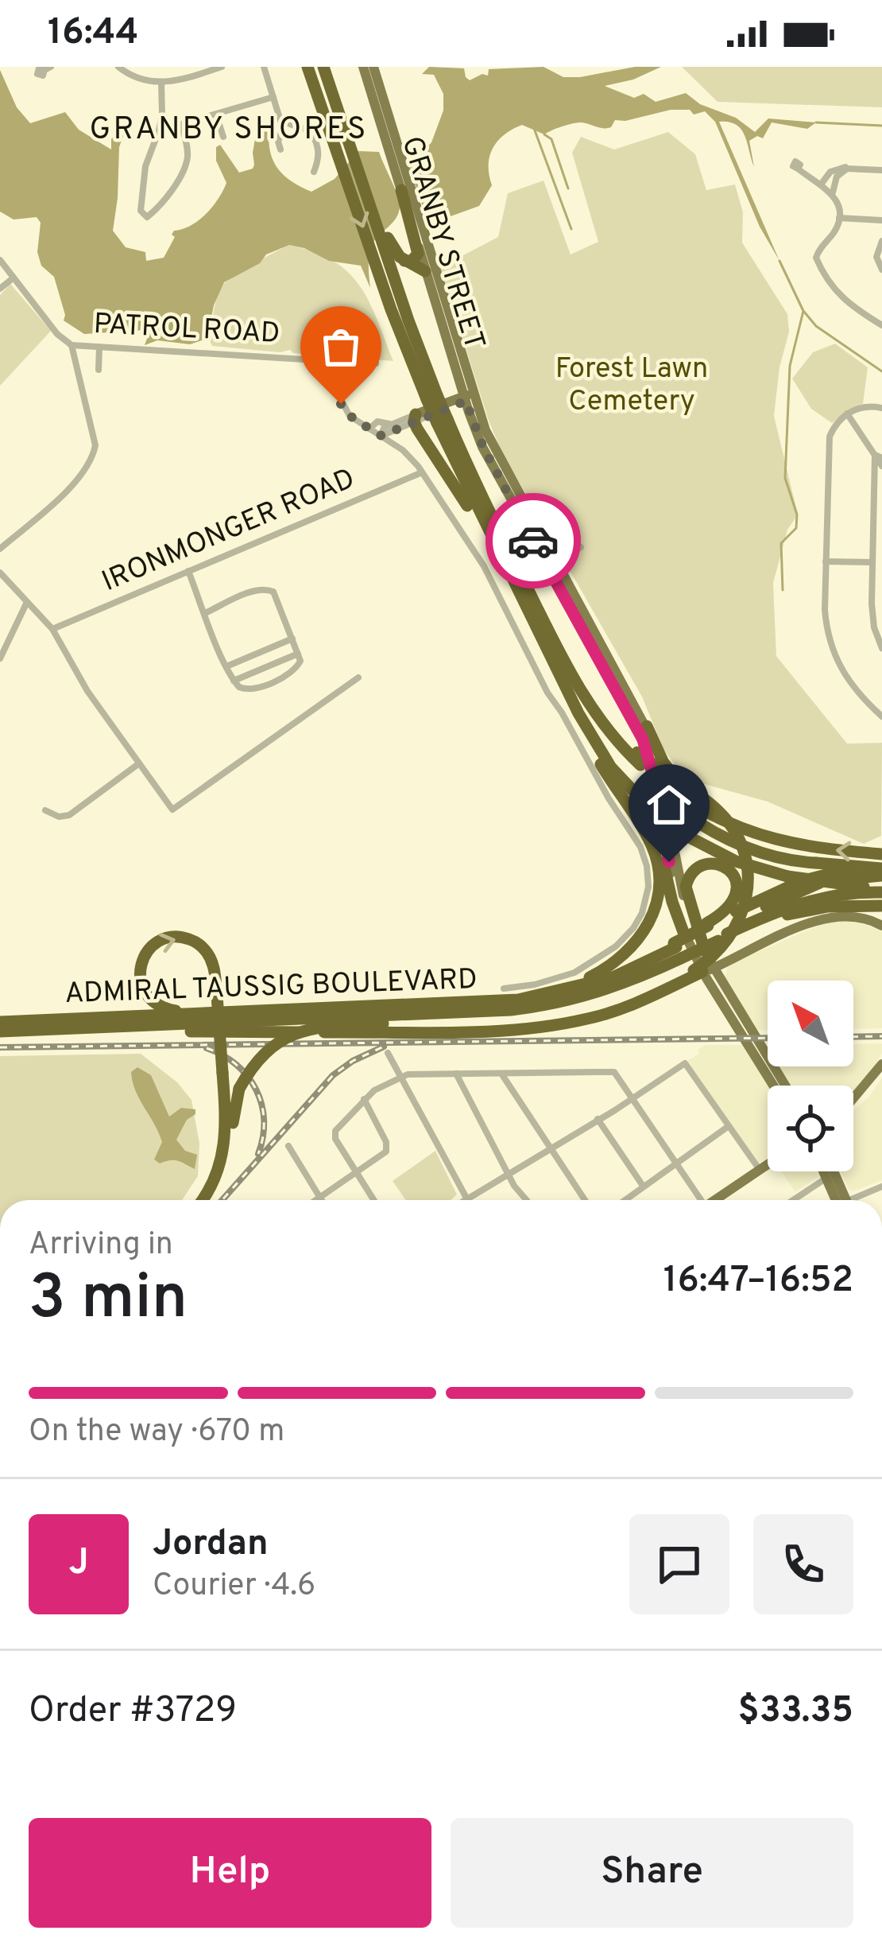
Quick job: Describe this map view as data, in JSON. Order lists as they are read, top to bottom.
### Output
{
  "streets": {
    "highway": ["ADMIRAL TAUSSIG BOULEVARD"],
    "main road": ["GRANBY STREET"],
    "street": ["PATROL ROAD", "IRONMONGER ROAD"]
  },
  "crossings": [
    ["PATROL ROAD", "IRONMONGER ROAD"]
  ],
  "districts": ["GRANBY SHORES"],
  "parks": ["Forest Lawn Cemetery"],
  "north": "top left",
  "page": {
    "status": "16:44",
    "heading": ["3 min", "Arriving in", "16:47–16:52"],
    "panel": [
      "Jordan",
      "Courier · 4.6",
      "Order #3729",
      "$33.35"
    ],
    "bar": "On the way · 670 m",
    "round": "J",
    "buttons": ["Help", "Share"]
  }
}
